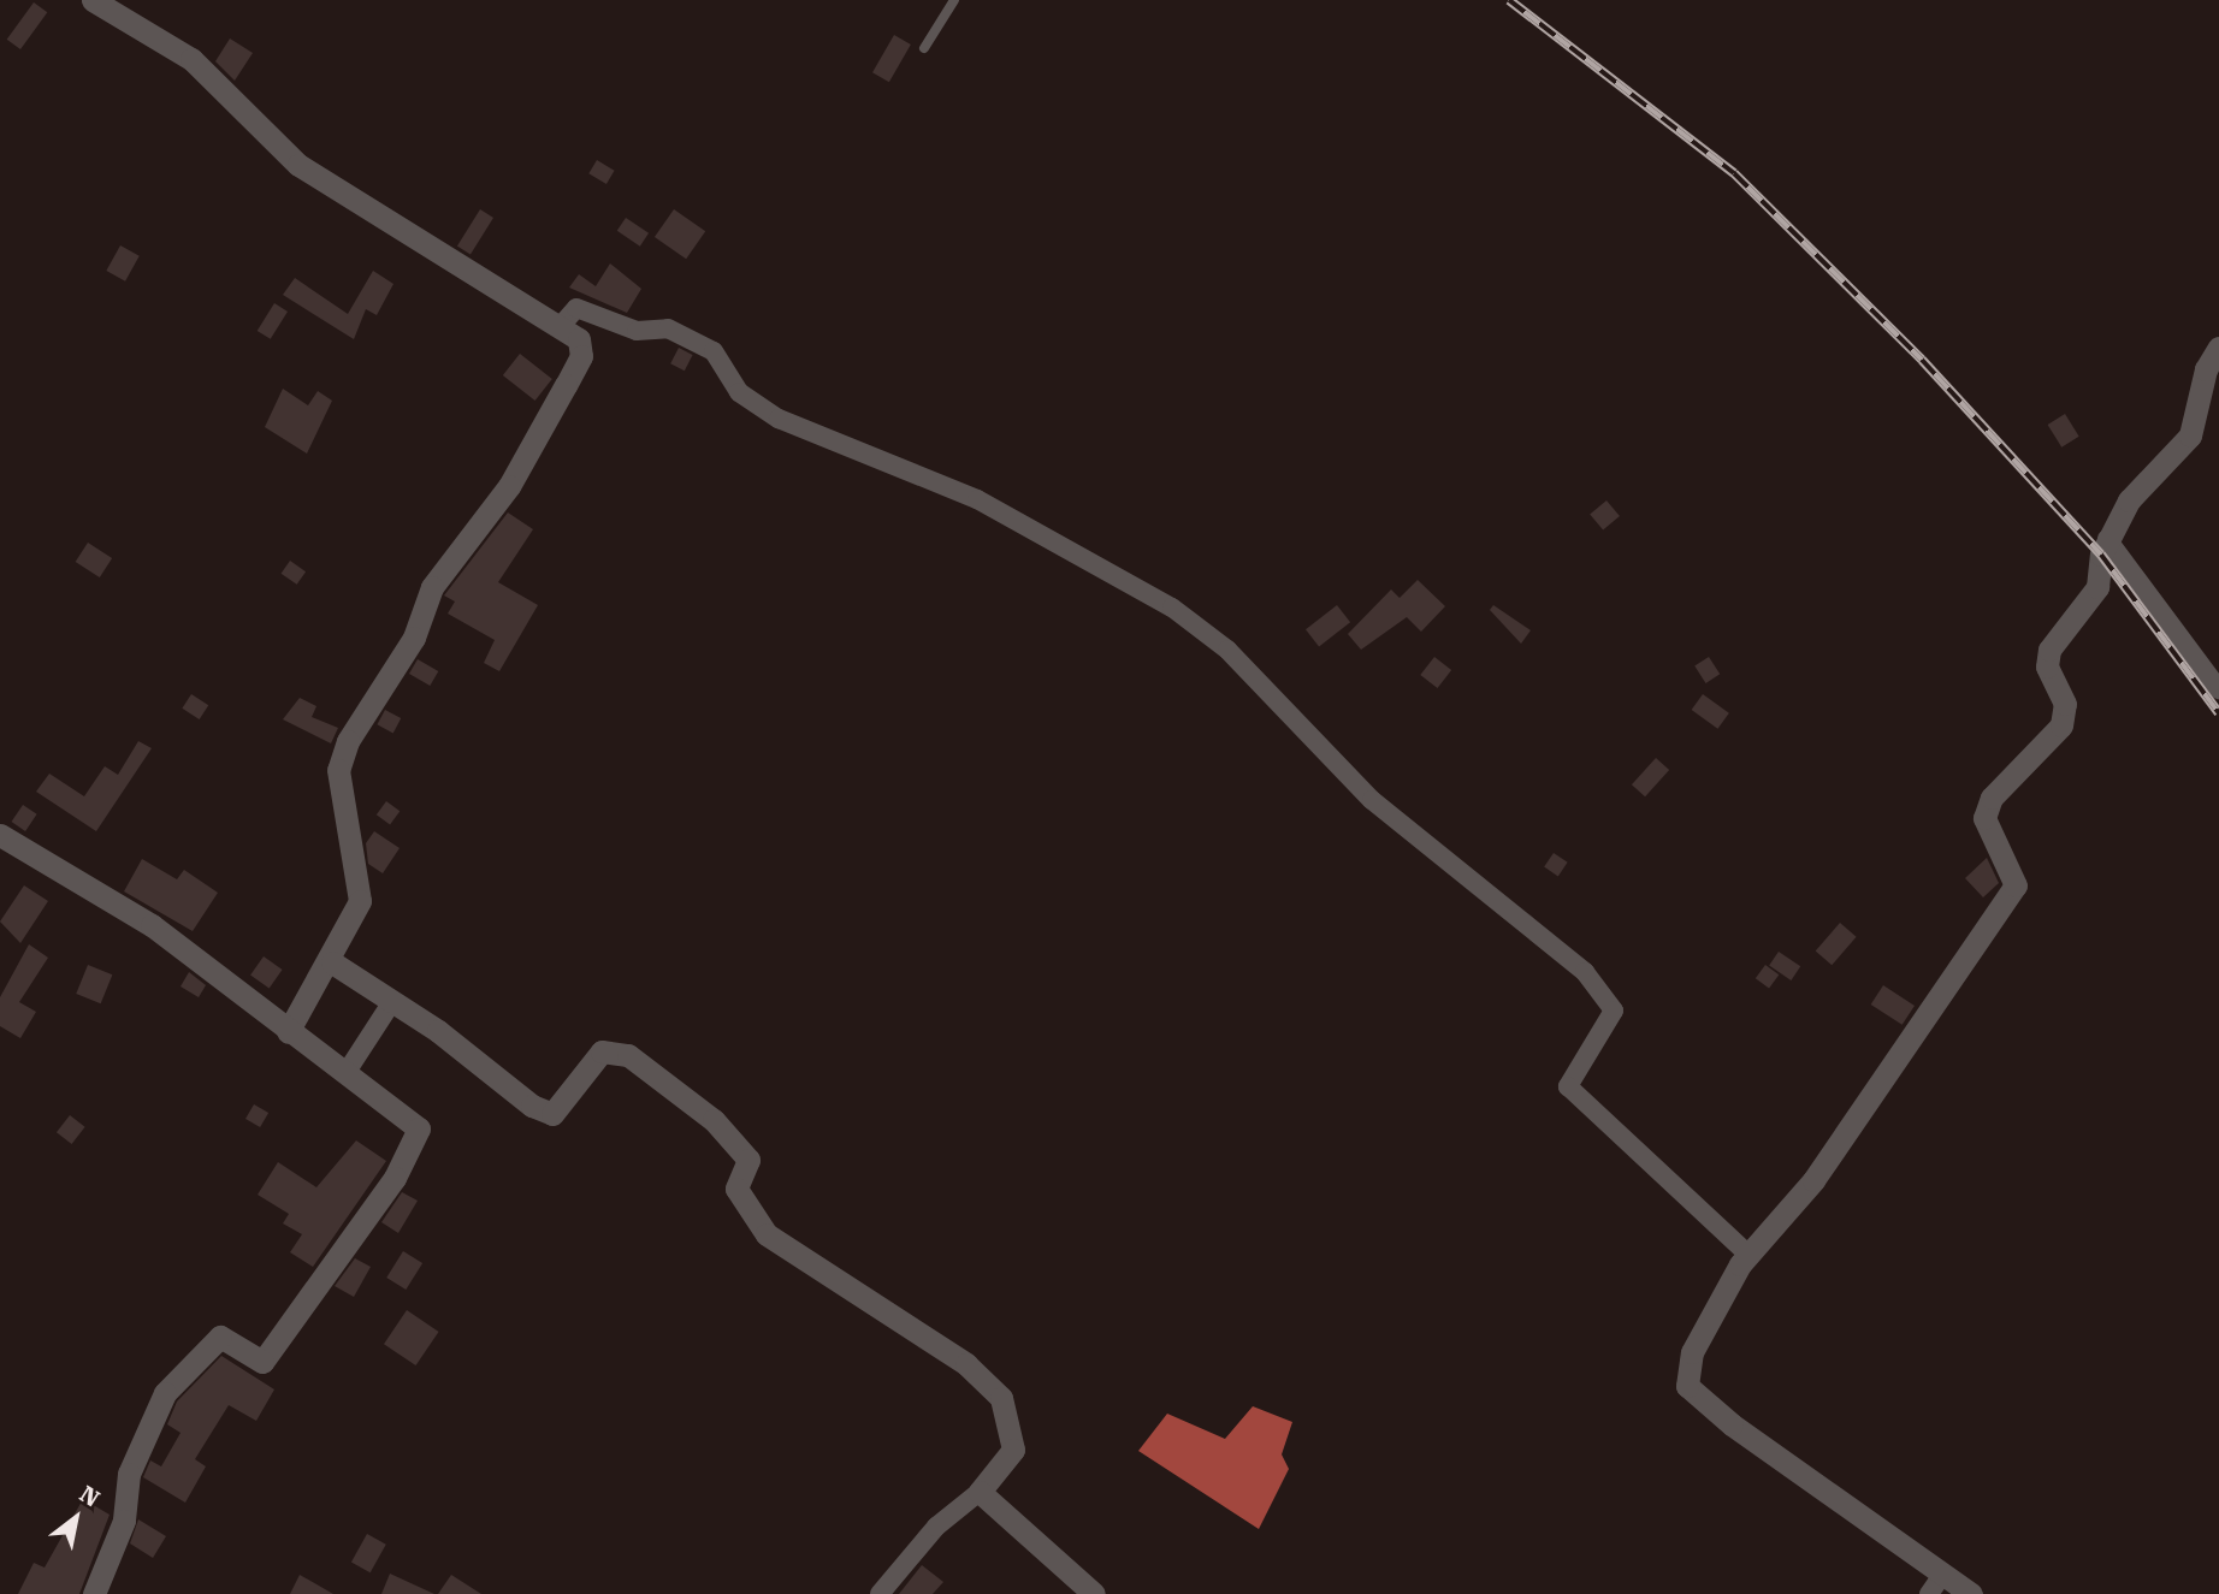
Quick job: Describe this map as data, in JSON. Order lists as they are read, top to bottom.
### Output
{
  "north": "top right"
}
